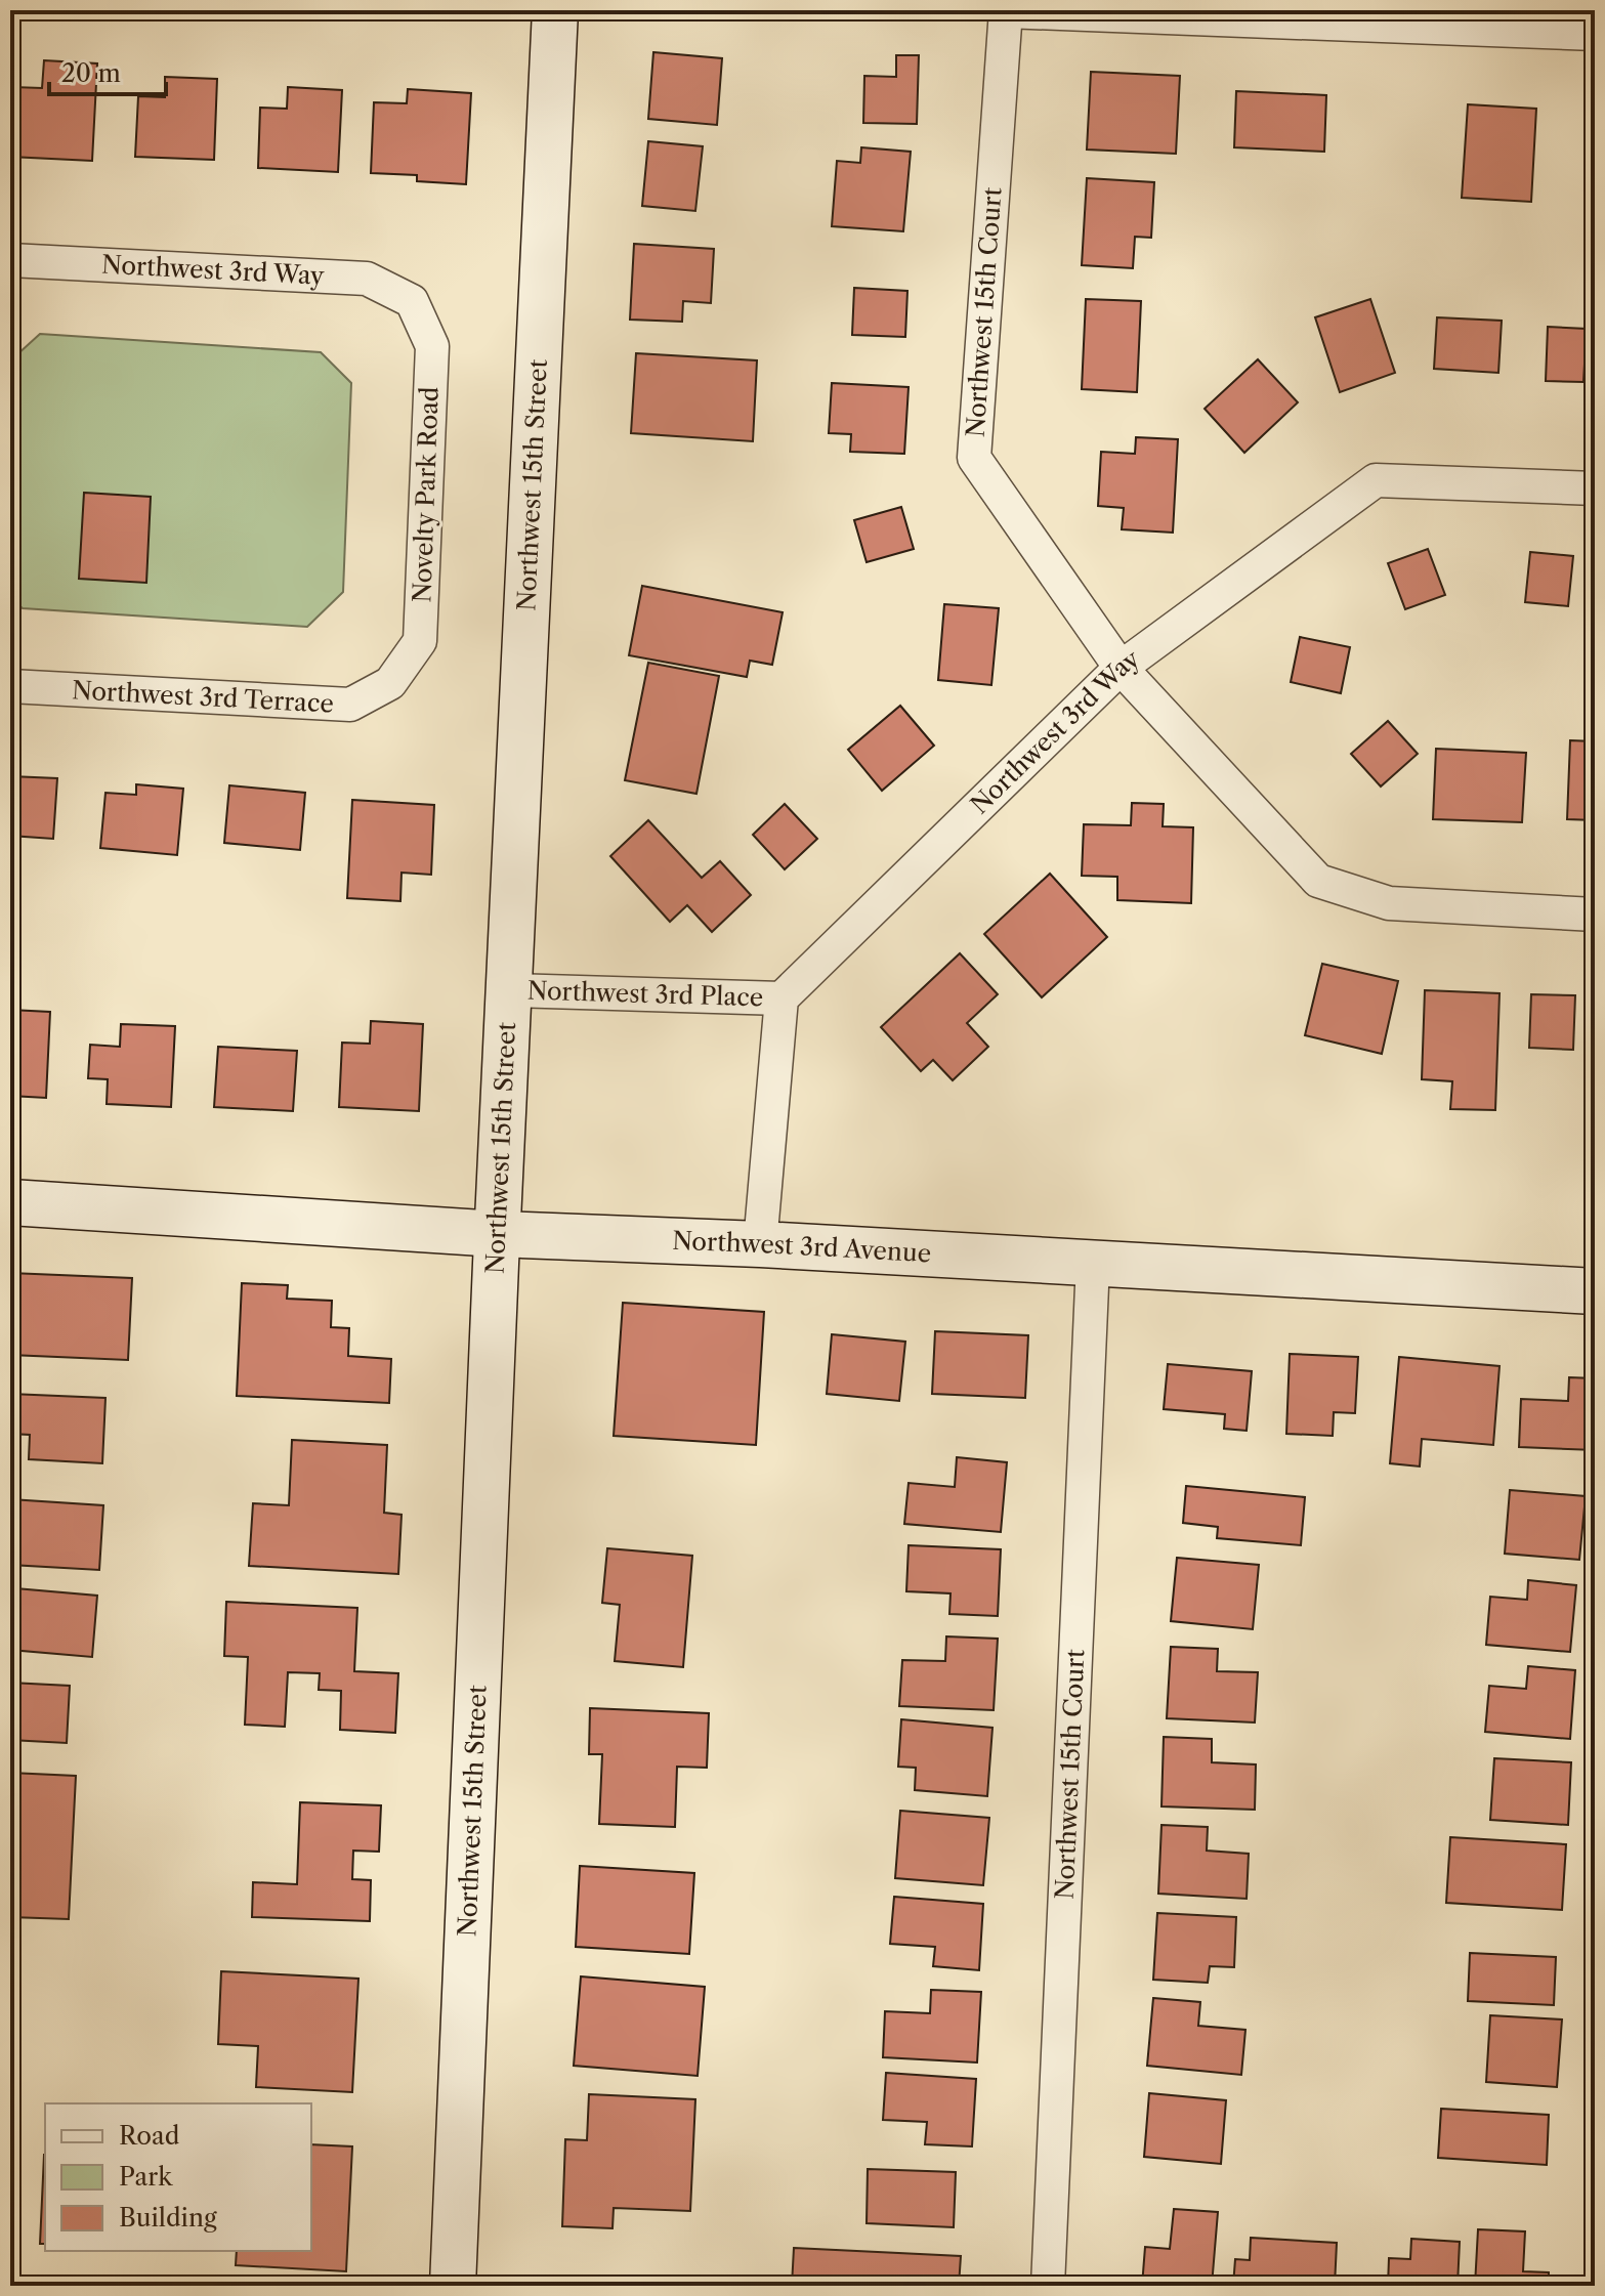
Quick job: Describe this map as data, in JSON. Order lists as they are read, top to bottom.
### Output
{
  "streets": {
    "street": [
      "Northwest 3rd Way",
      "Northwest 15th Court",
      "Northwest 15th Street",
      "Novelty Park Road",
      "Northwest 3rd Terrace",
      "Northwest 3rd Place",
      "Northwest 3rd Avenue"
    ]
  },
  "crossings": [
    ["Northwest 3rd Way", "Northwest 15th Court"],
    ["Northwest 3rd Way", "Novelty Park Road"],
    ["Northwest 3rd Way", "Northwest 3rd Place"],
    ["Northwest 15th Court", "Northwest 3rd Avenue"],
    ["Northwest 15th Street", "Northwest 3rd Place"],
    ["Northwest 15th Street", "Northwest 3rd Avenue"],
    ["Novelty Park Road", "Northwest 3rd Terrace"]
  ],
  "legend": ["Road", "Park", "Building"],
  "scale_bar": "20 m"
}
